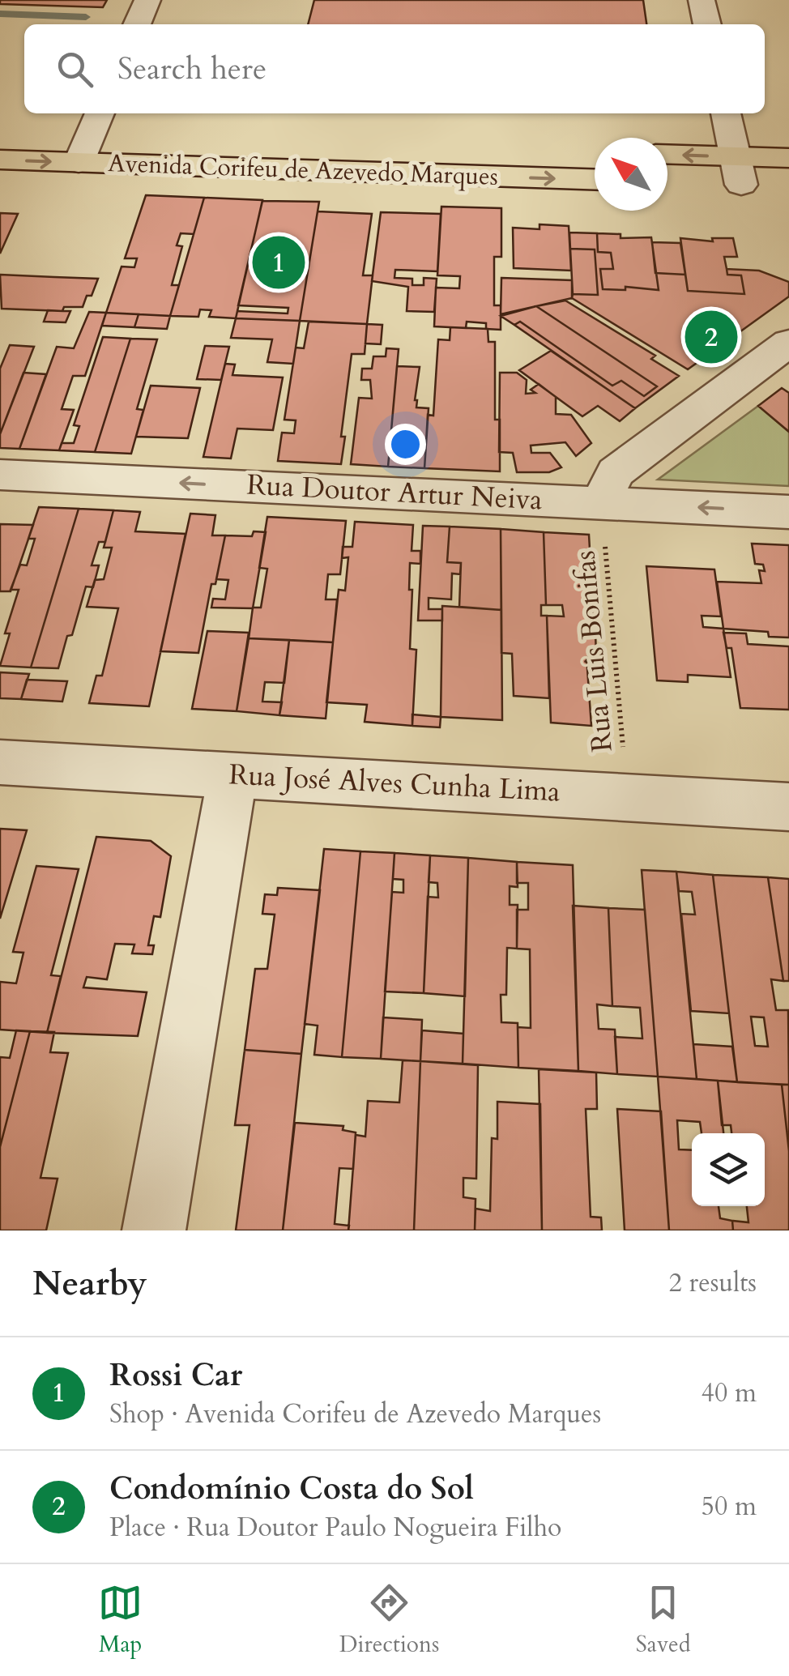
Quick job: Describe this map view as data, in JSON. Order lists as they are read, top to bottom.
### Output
{
  "streets": {
    "main road": ["Avenida Corifeu de Azevedo Marques"],
    "street": ["Rua Doutor Artur Neiva", "Rua José Alves Cunha Lima"],
    "path": ["Rua Luis Bonifas"]
  },
  "crossings": [
    ["Rua Doutor Artur Neiva", "Rua Luis Bonifas"],
    ["Rua Luis Bonifas", "Rua José Alves Cunha Lima"]
  ],
  "one_way": ["Rua Doutor Artur Neiva"],
  "north": "top left",
  "page": {
    "search": "Search here",
    "pins": ["1", "2"],
    "heading": ["Nearby", "2 results"],
    "list": [
      {
        "mark": "1",
        "name": "Rossi Car",
        "note": "Shop · Avenida Corifeu de Azevedo Marques",
        "value": "40 m"
      },
      {
        "mark": "2",
        "name": "Condomínio Costa do Sol",
        "note": "Place · Rua Doutor Paulo Nogueira Filho",
        "value": "50 m"
      }
    ],
    "nav": ["Map", "Directions", "Saved"]
  }
}
